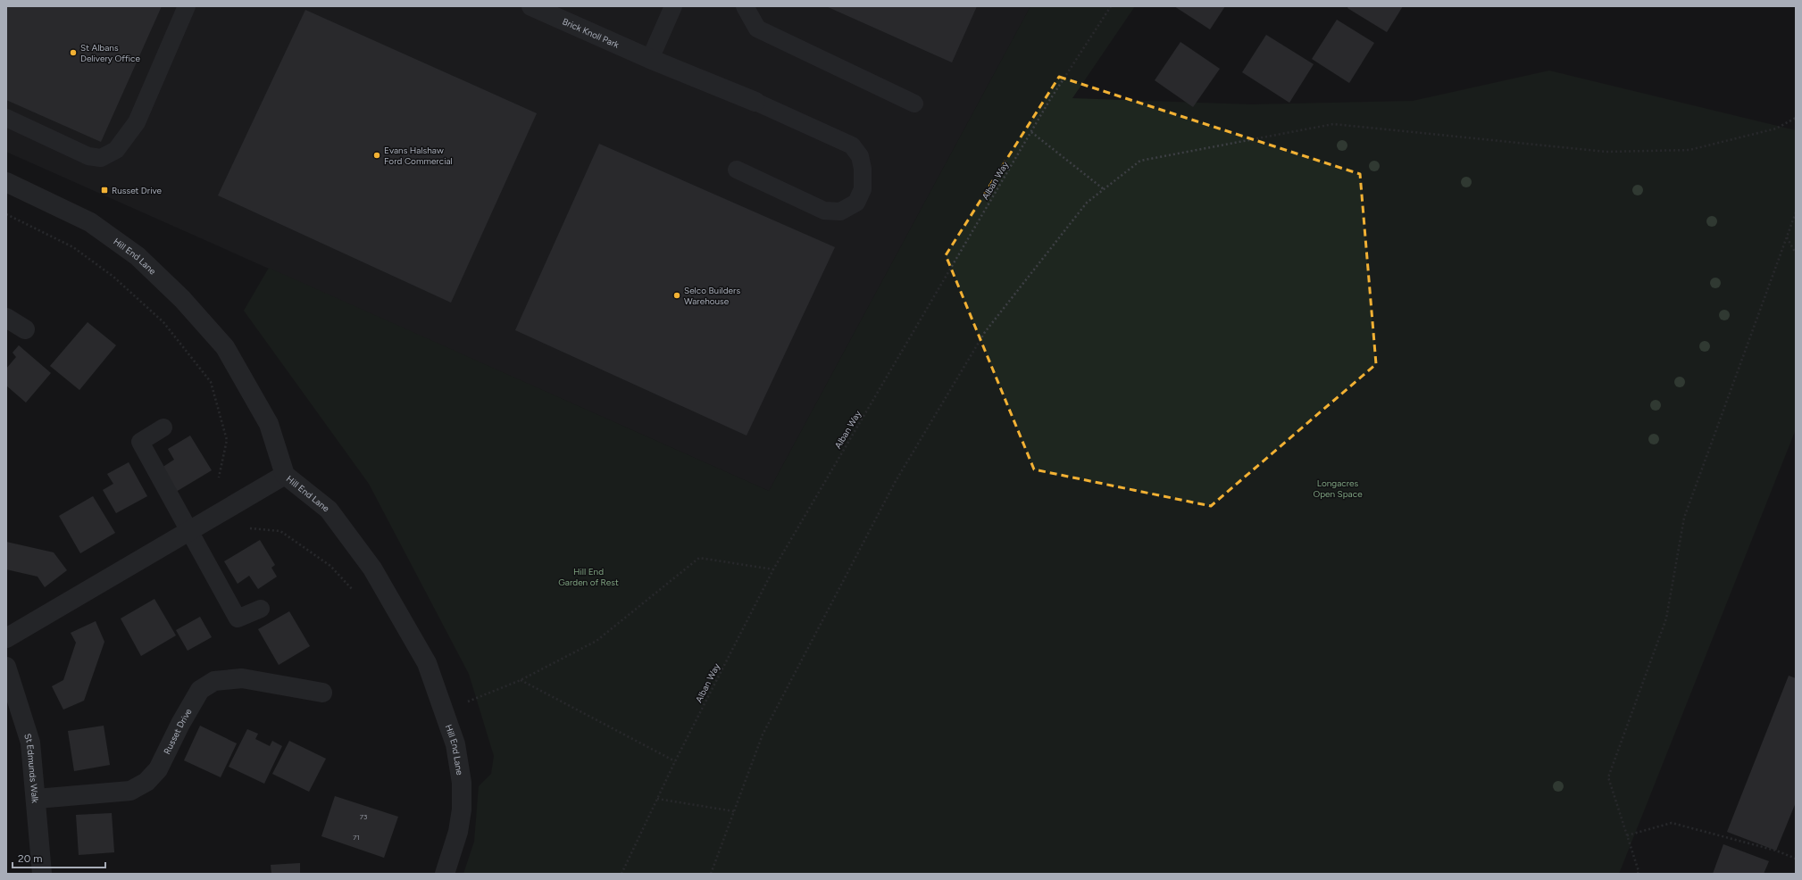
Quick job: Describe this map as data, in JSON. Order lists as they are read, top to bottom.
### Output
{
  "streets": {
    "street": [
      "Brick Knoll Park",
      "Hill End Lane",
      "Russet Drive",
      "St Edmunds Walk"
    ],
    "path": ["Alban Way"]
  },
  "crossings": [
    ["Russet Drive", "St Edmunds Walk"]
  ],
  "parks": ["Longacres Open Space", "Hill End Garden of Rest"],
  "places": {
    "other": ["St Albans Delivery Office", "Evans Halshaw Ford Commercial", "Selco Builders Warehouse"],
    "transit": ["Russet Drive"]
  },
  "house_numbers": ["73", "71"],
  "scale_bar": "20 m"
}
